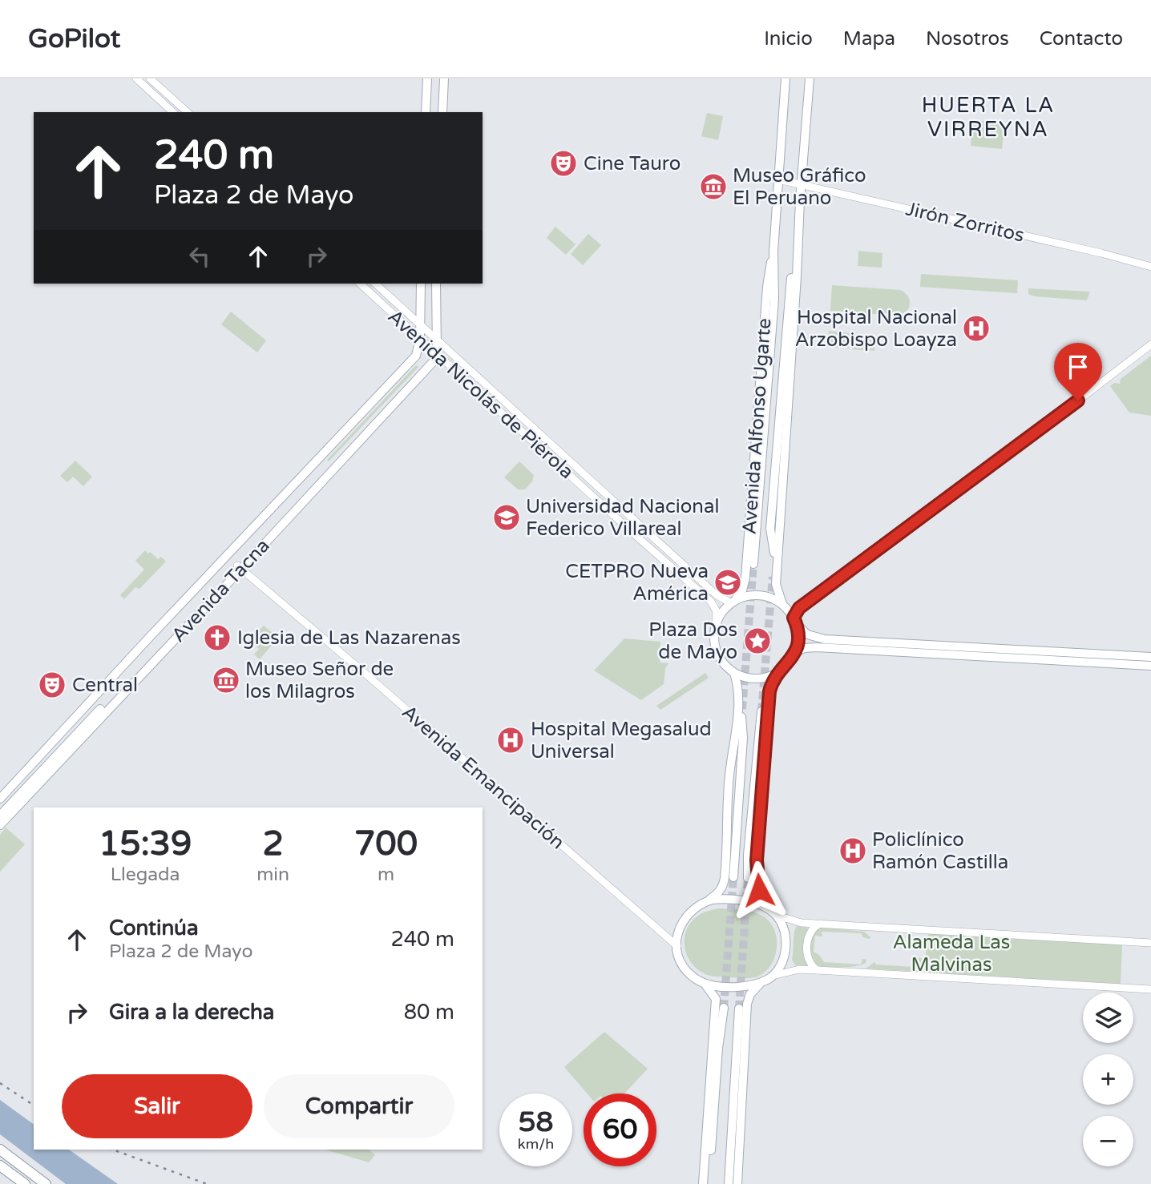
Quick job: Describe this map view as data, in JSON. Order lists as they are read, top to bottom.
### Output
{
  "streets": {
    "main road": [
      "Jirón Zorritos",
      "Avenida Nicolás de Piérola",
      "Avenida Alfonso Ugarte",
      "Avenida Tacna",
      "Avenida Emancipación"
    ]
  },
  "crossings": [
    ["Jirón Zorritos", "Avenida Alfonso Ugarte"],
    ["Avenida Nicolás de Piérola", "Avenida Alfonso Ugarte"],
    ["Avenida Nicolás de Piérola", "Avenida Tacna"],
    ["Avenida Tacna", "Avenida Emancipación"]
  ],
  "districts": ["HUERTA LA VIRREYNA"],
  "parks": ["Alameda Las Malvinas"],
  "places": {
    "theatre": ["Cine Tauro", "Central"],
    "museum": ["Museo Gráfico El Peruano", "Museo Señor de los Milagros"],
    "hospital": ["Hospital Nacional Arzobispo Loayza", "Hospital Megasalud Universal", "Policlínico Ramón Castilla"],
    "school or university": ["Universidad Nacional Federico Villareal", "CETPRO Nueva América"],
    "church": ["Iglesia de Las Nazarenas"],
    "place": ["Plaza Dos de Mayo"]
  },
  "page": {
    "header": "GoPilot",
    "nav": [
      "Inicio",
      "Mapa",
      "Nosotros",
      "Contacto"
    ],
    "turn": ["240 m", "Plaza 2 de Mayo"],
    "eta": [
      "15:39",
      "Llegada",
      "2",
      "min",
      "700",
      "m"
    ],
    "list": [
      {
        "name": "Continúa",
        "note": "Plaza 2 de Mayo",
        "value": "240 m"
      },
      {
        "name": "Gira a la derecha",
        "value": "80 m"
      }
    ],
    "map_buttons": ["+", "−"],
    "buttons": ["Salir", "Compartir"],
    "speed": "58 km/h",
    "limit": "60"
  }
}
